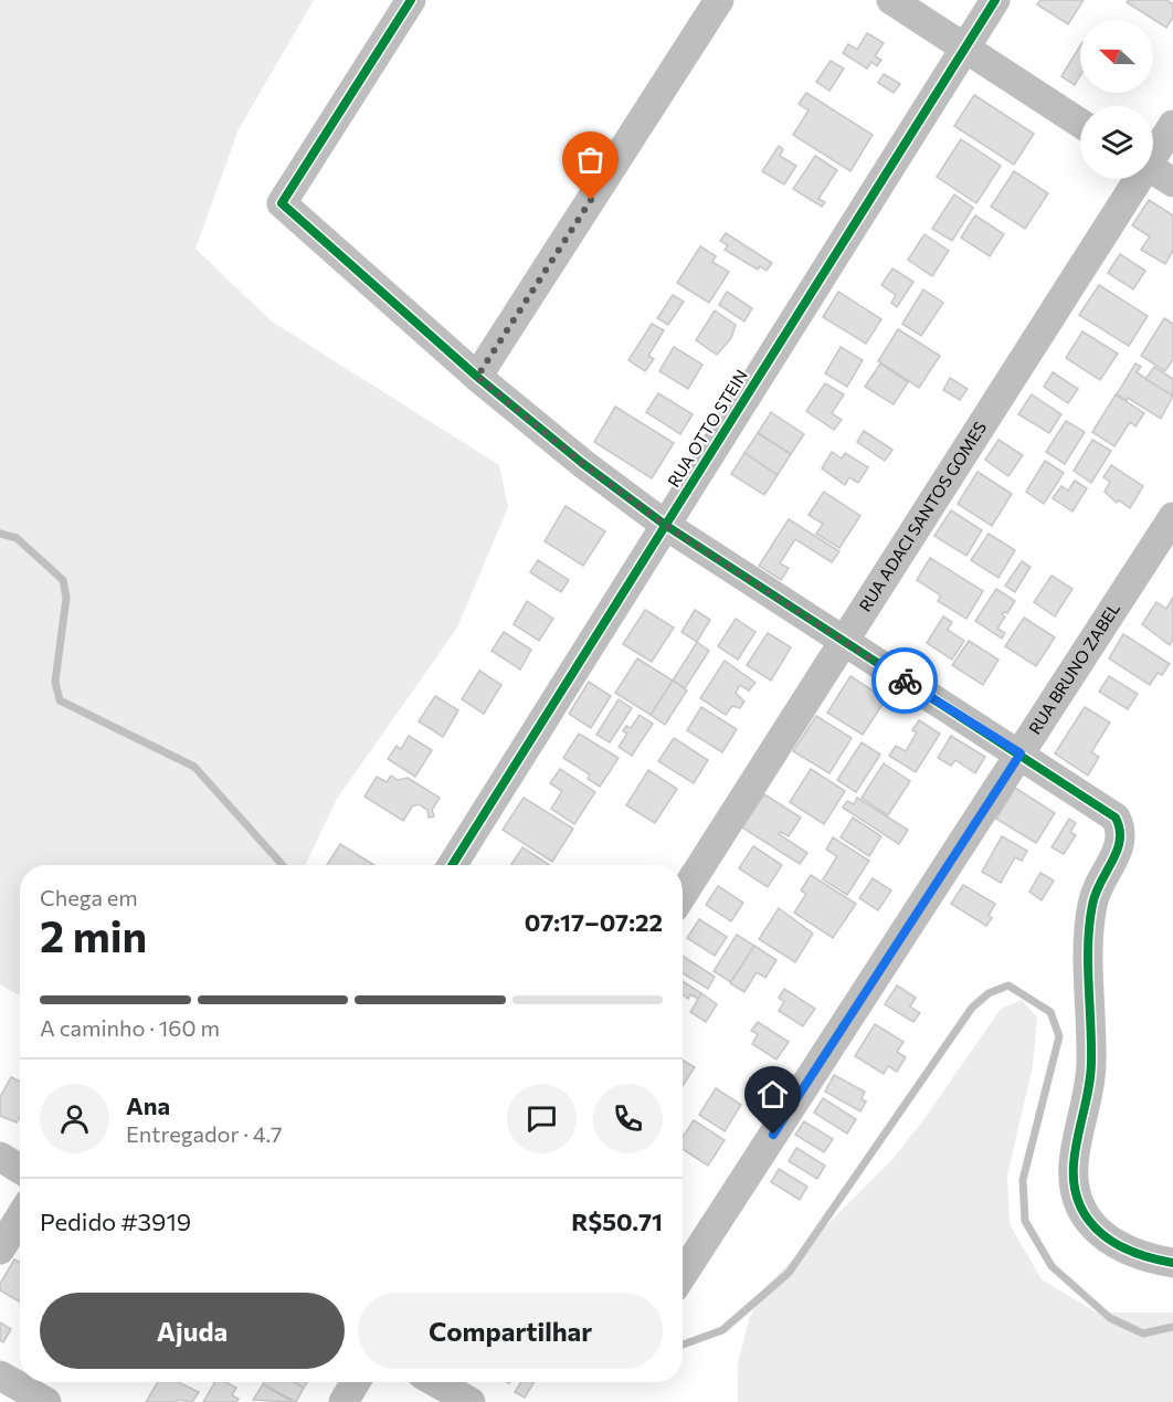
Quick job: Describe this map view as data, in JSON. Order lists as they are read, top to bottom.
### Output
{
  "streets": {
    "street": ["RUA OTTO STEIN", "RUA ADACI SANTOS GOMES", "RUA BRUNO ZABEL"]
  },
  "north": "left",
  "page": {
    "heading": ["2 min", "Chega em", "07:17–07:22"],
    "panel": [
      "Ana",
      "Entregador · 4.7",
      "Pedido #3919",
      "R$50.71"
    ],
    "bar": "A caminho · 160 m",
    "buttons": ["Ajuda", "Compartilhar"]
  }
}
